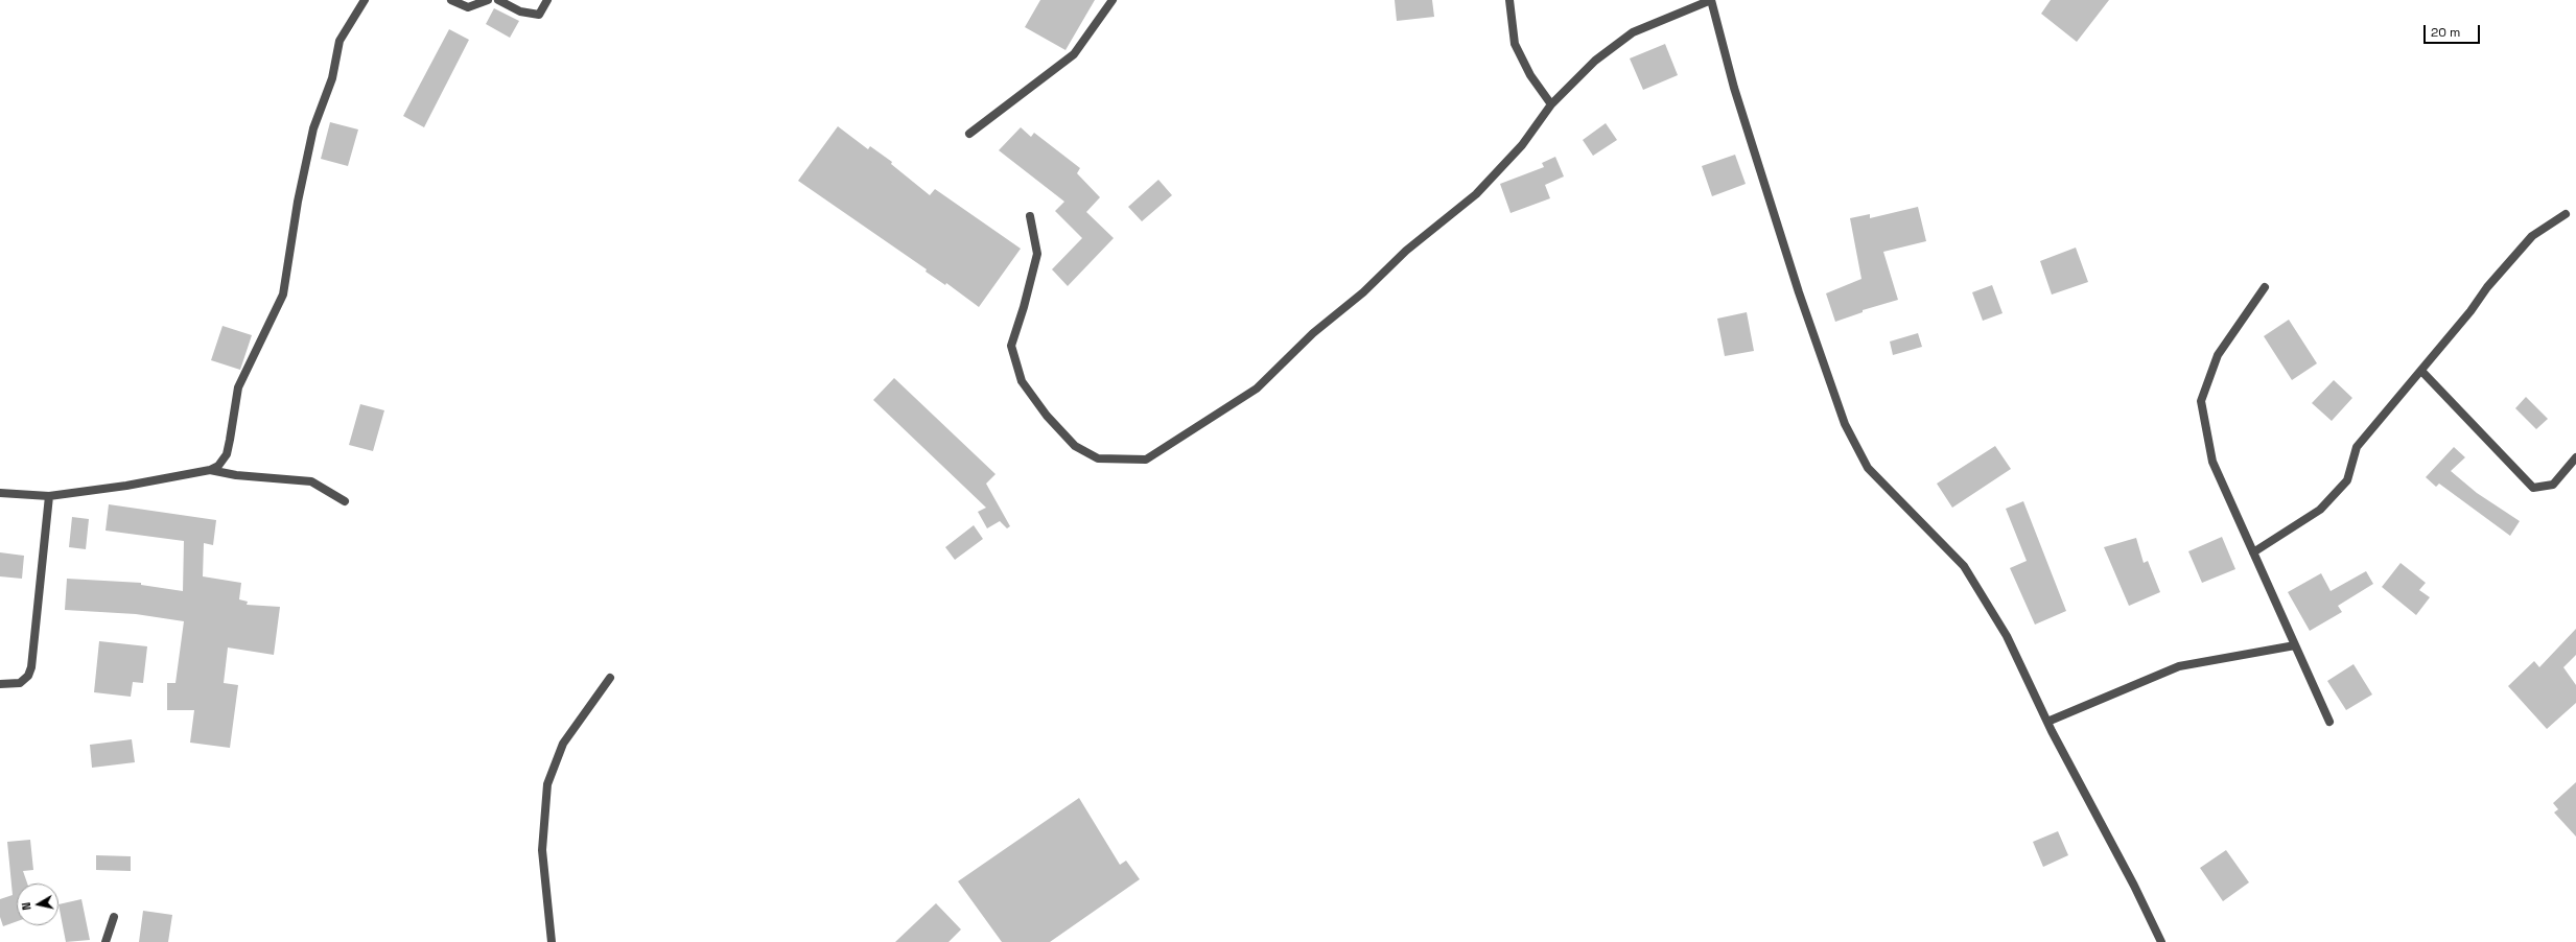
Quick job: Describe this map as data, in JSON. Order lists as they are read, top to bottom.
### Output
{
  "scale_bar": "20 m",
  "north": "left"
}
